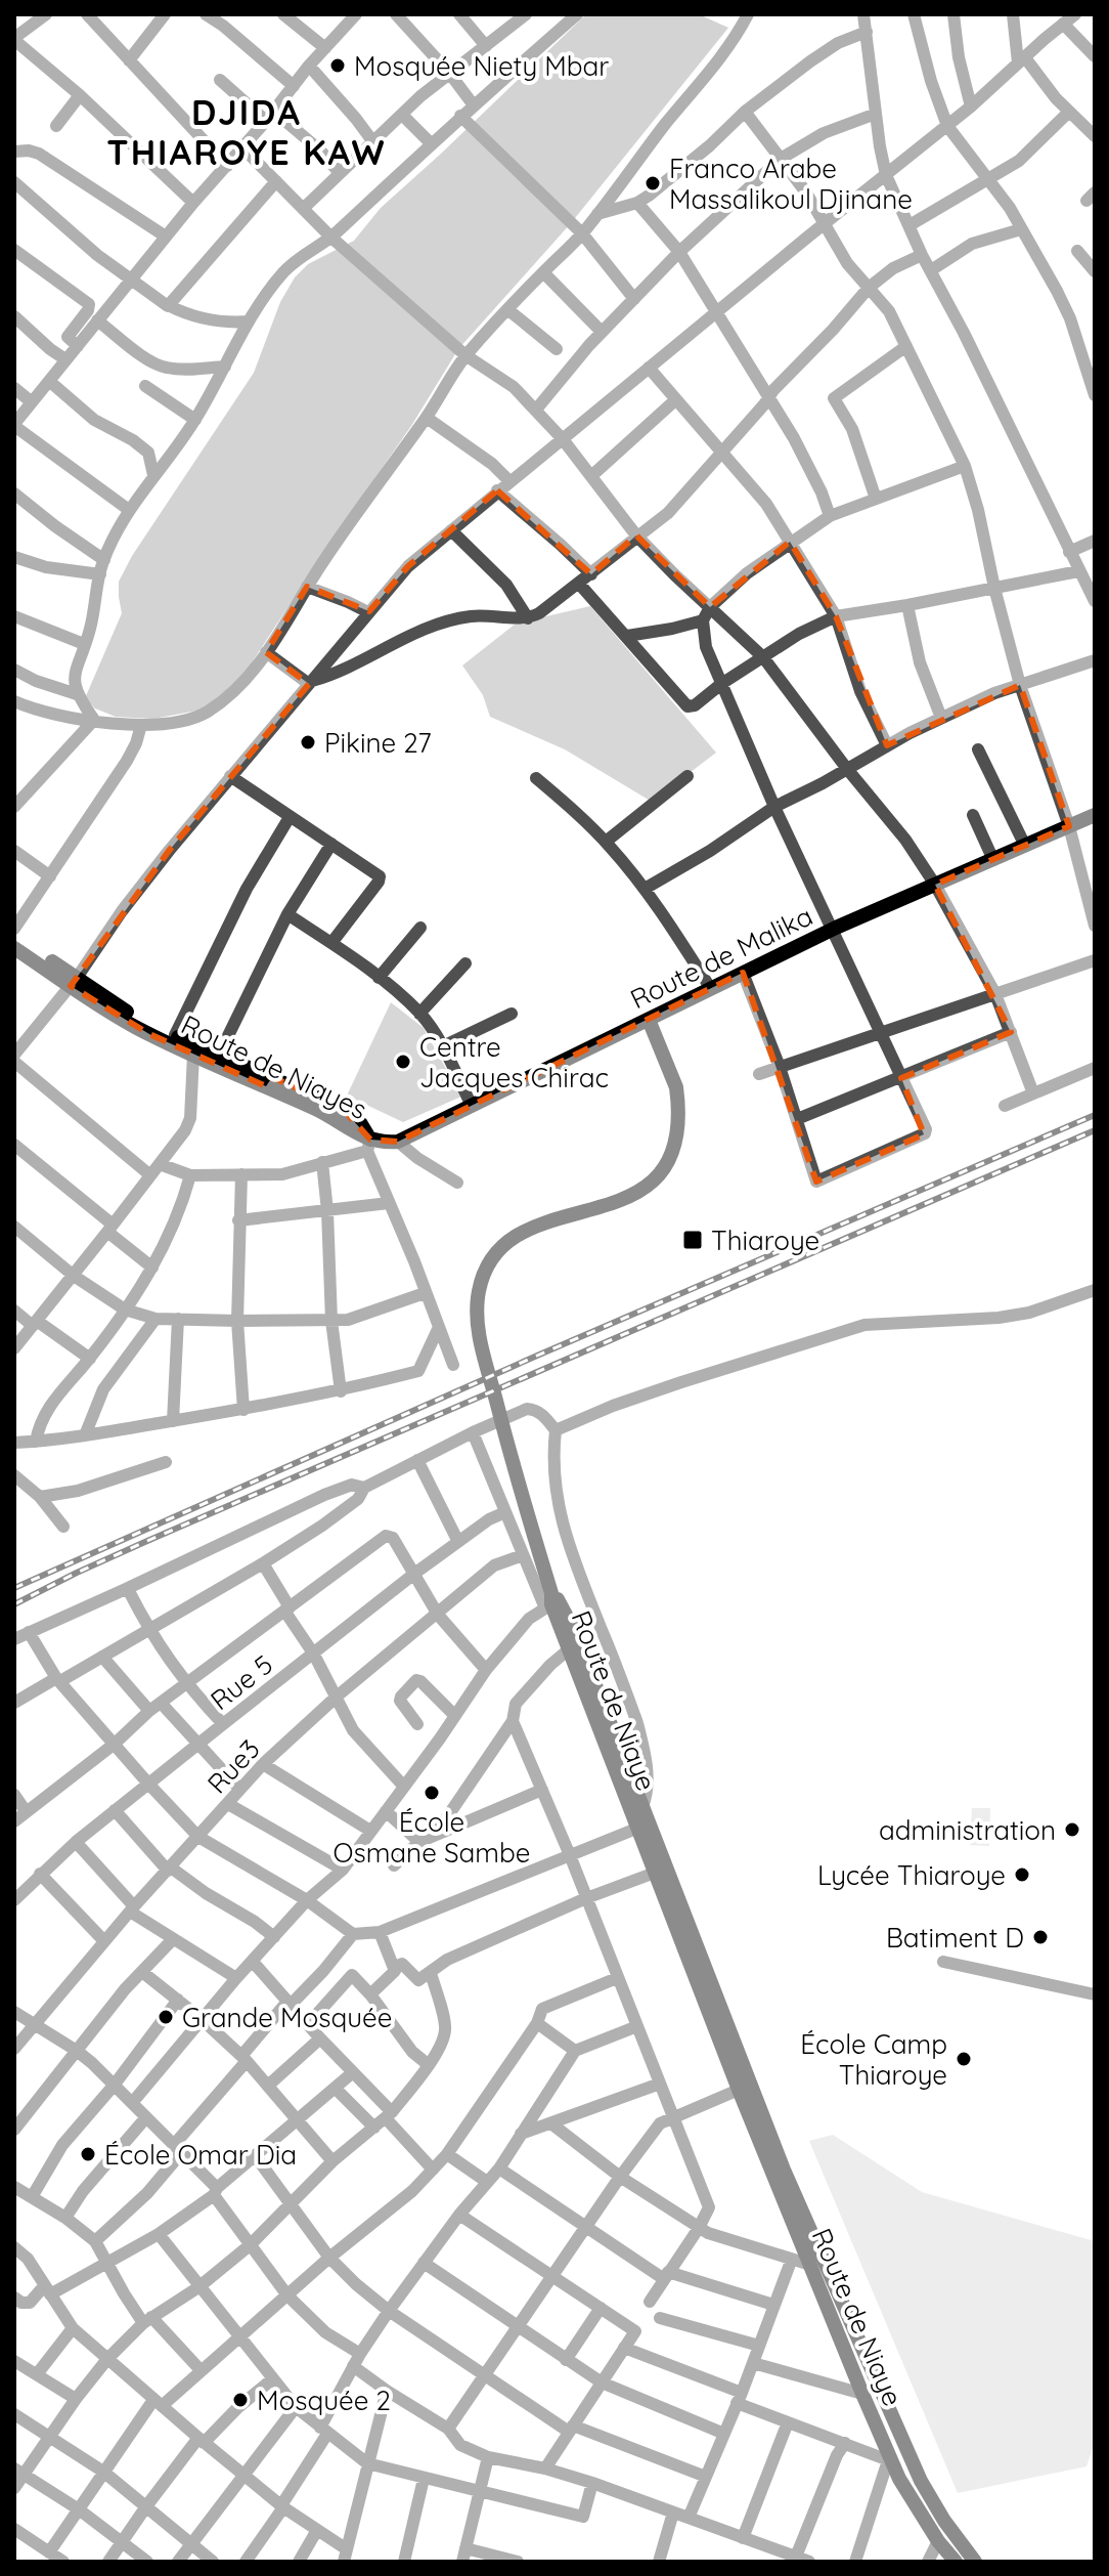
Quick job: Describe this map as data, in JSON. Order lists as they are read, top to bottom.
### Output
{
  "streets": {
    "main road": ["Route de Malika", "Route de Niayes", "Route de Niaye"],
    "street": ["Rue 5", "Rue3"]
  },
  "districts": ["DJIDA THIAROYE KAW"],
  "places": {
    "other": [
      "Mosquée Niety Mbar",
      "Franco Arabe Massalikoul Djinane",
      "Pikine 27",
      "Centre Jacques Chirac",
      "École Osmane Sambe",
      "administration",
      "Lycée Thiaroye",
      "Batiment D",
      "Grande Mosquée",
      "École Camp Thiaroye",
      "École Omar Dia",
      "Mosquée 2"
    ],
    "transit": ["Thiaroye"]
  }
}
